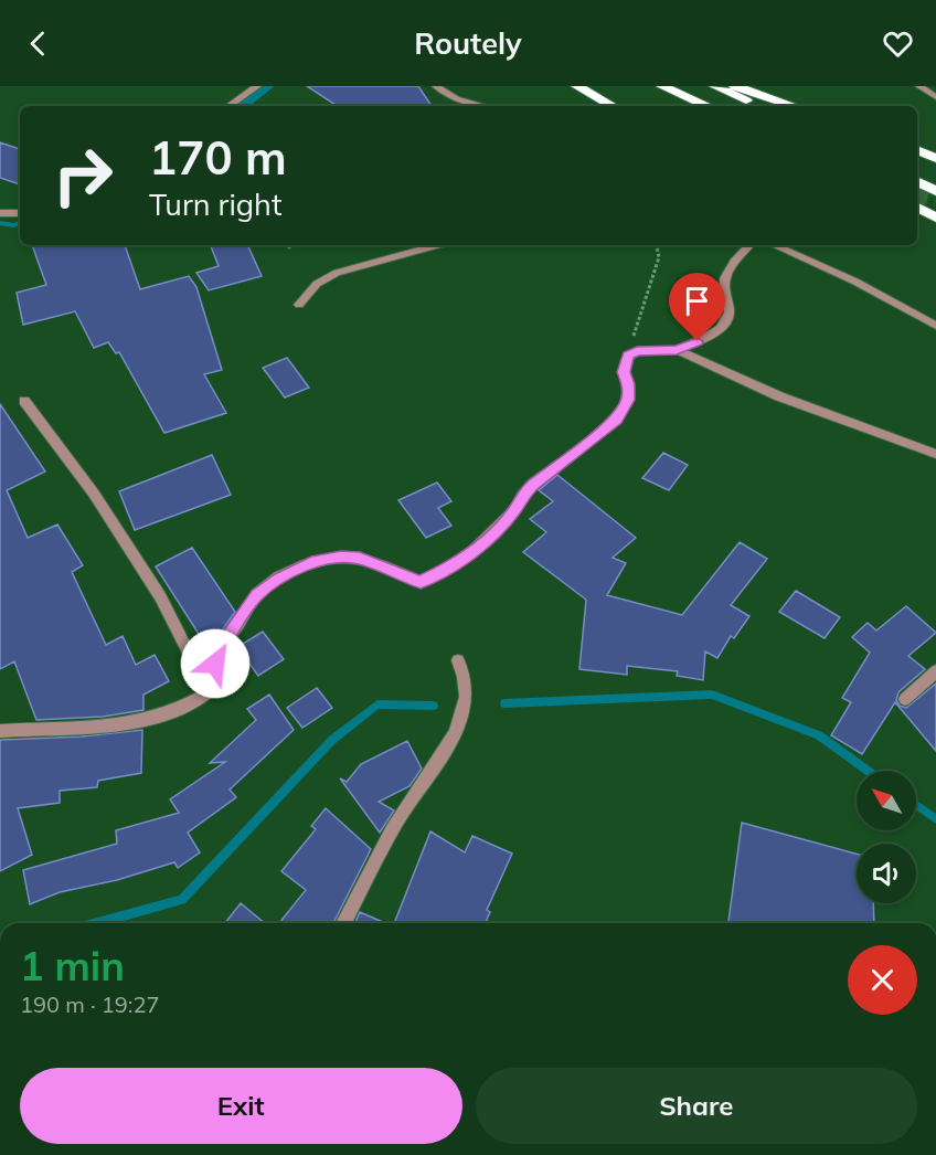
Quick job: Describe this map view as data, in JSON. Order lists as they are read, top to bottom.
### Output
{
  "north": "top left",
  "page": {
    "header": "Routely",
    "turn": ["170 m", "Turn right"],
    "heading": ["1 min", "190 m · 19:27"],
    "buttons": ["Exit", "Share"]
  }
}
